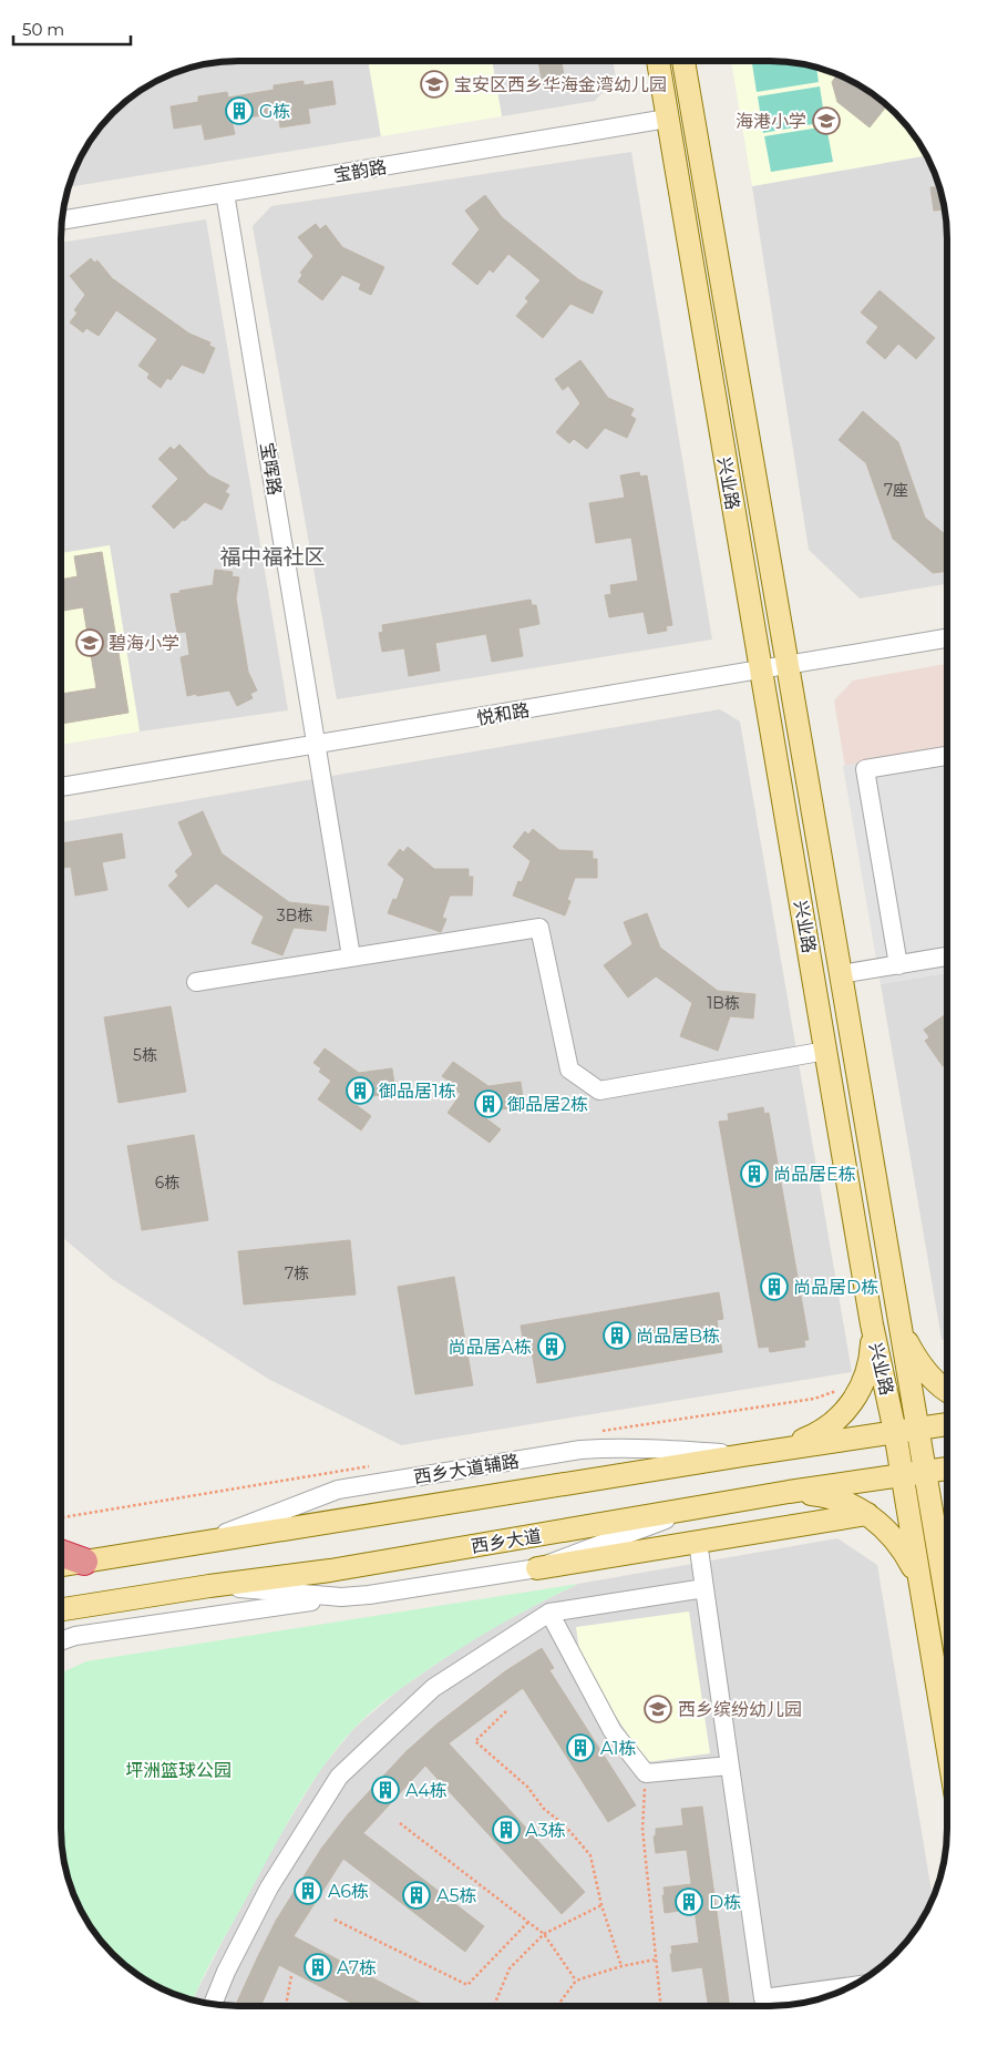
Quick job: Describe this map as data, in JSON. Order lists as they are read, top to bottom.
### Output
{
  "streets": {
    "main road": ["兴业路", "西乡大道"],
    "street": [
      "宝韵路",
      "宝晖路",
      "悦和路",
      "西乡大道辅路"
    ]
  },
  "crossings": [
    ["宝韵路", "宝晖路"],
    ["宝韵路", "兴业路"],
    ["宝晖路", "悦和路"],
    ["兴业路", "悦和路"],
    ["兴业路", "西乡大道"]
  ],
  "districts": ["福中福社区"],
  "parks": ["坪洲篮球公园"],
  "places": {
    "school or university": [
      "宝安区西乡华海金湾幼儿园",
      "海港小学",
      "碧海小学",
      "西乡缤纷幼儿园"
    ],
    "building": [
      "G栋",
      "御品居1栋",
      "御品居2栋",
      "尚品居E栋",
      "尚品居D栋",
      "尚品居B栋",
      "尚品居A栋",
      "A1栋",
      "A4栋",
      "A3栋",
      "A6栋",
      "A5栋",
      "D栋",
      "A7栋"
    ]
  },
  "house_numbers": [
    "7座",
    "3B栋",
    "1B栋",
    "5栋",
    "6栋",
    "7栋"
  ],
  "scale_bar": "50 m"
}
